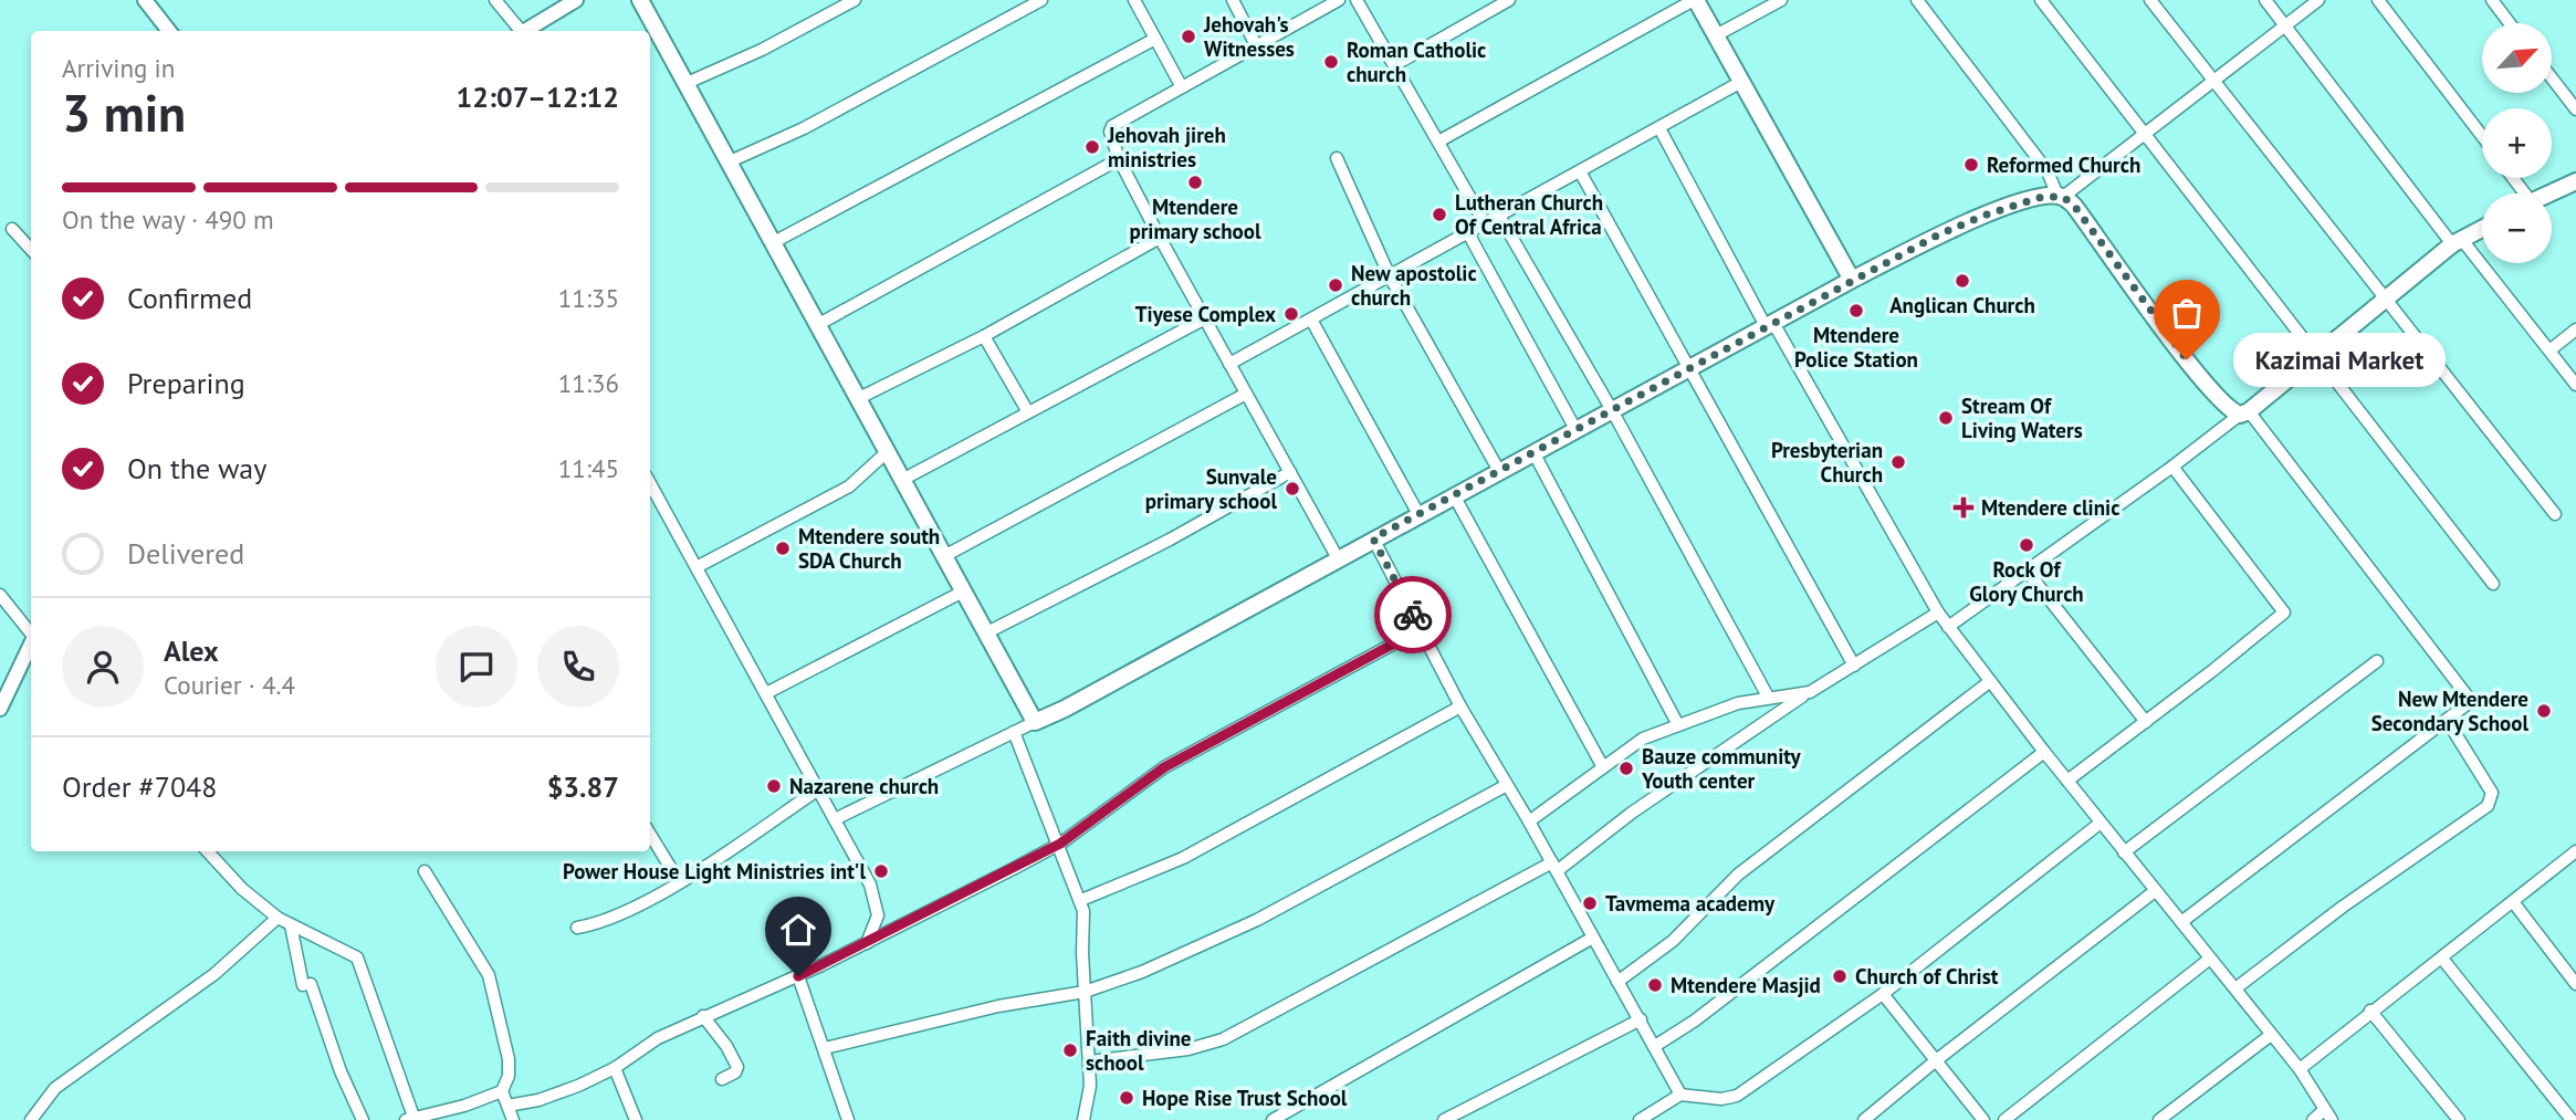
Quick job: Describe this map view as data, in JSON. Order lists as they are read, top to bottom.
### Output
{
  "places": {
    "other": [
      "Jehovah's Witnesses",
      "Roman Catholic church",
      "Jehovah jireh ministries",
      "Reformed Church",
      "Mtendere primary school",
      "Lutheran Church Of Central Africa",
      "Anglican Church",
      "New apostolic church",
      "Mtendere Police Station",
      "Tiyese Complex",
      "Kazimai Market",
      "Stream Of Living Waters",
      "Presbyterian Church",
      "Sunvale primary school",
      "Rock Of Glory Church",
      "Mtendere south SDA Church",
      "New Mtendere Secondary School",
      "Bauze community Youth center",
      "Nazarene church",
      "Power House Light Ministries int'l",
      "Tavmema academy",
      "Church of Christ",
      "Mtendere Masjid",
      "Faith divine school",
      "Hope Rise Trust School"
    ],
    "health": ["Mtendere clinic"]
  },
  "north": "top right",
  "page": {
    "map_buttons": ["+", "−"],
    "heading": ["3 min", "Arriving in", "12:07–12:12"],
    "panel": [
      "Alex",
      "Courier · 4.4",
      "Order #7048",
      "$3.87"
    ],
    "bar": "On the way · 490 m",
    "list": [
      ["Confirmed", "11:35"],
      ["Preparing", "11:36"],
      ["On the way", "11:45"],
      "Delivered"
    ],
    "bubble": "Kazimai Market"
  }
}
